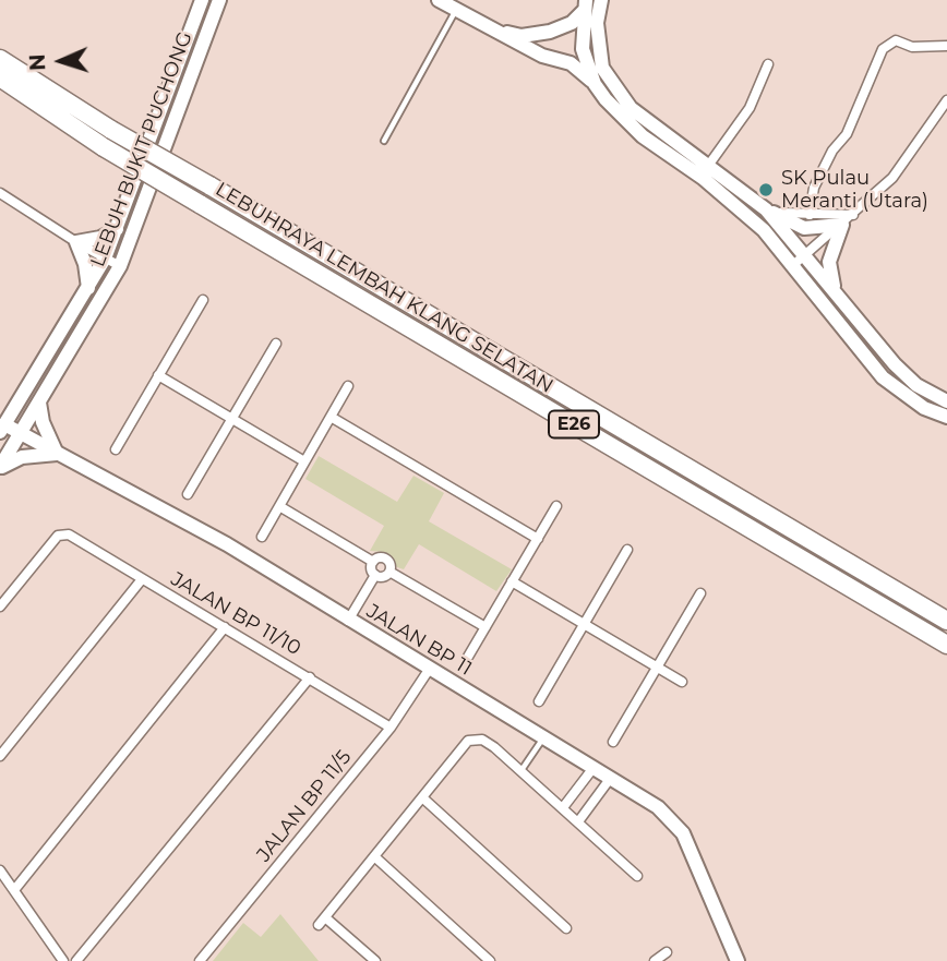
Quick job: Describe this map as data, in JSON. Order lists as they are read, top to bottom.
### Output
{
  "streets": {
    "highway": ["LEBUHRAYA LEMBAH KLANG SELATAN", "E26"],
    "main road": ["LEBUH BUKIT PUCHONG", "JALAN BP 11"],
    "street": ["JALAN BP 11/10", "JALAN BP 11/5"]
  },
  "crossings": [
    ["LEBUH BUKIT PUCHONG", "JALAN BP 11"],
    ["JALAN BP 11/10", "JALAN BP 11/5"],
    ["JALAN BP 11", "JALAN BP 11/5"]
  ],
  "places": ["SK Pulau Meranti (Utara)"],
  "north": "left"
}
